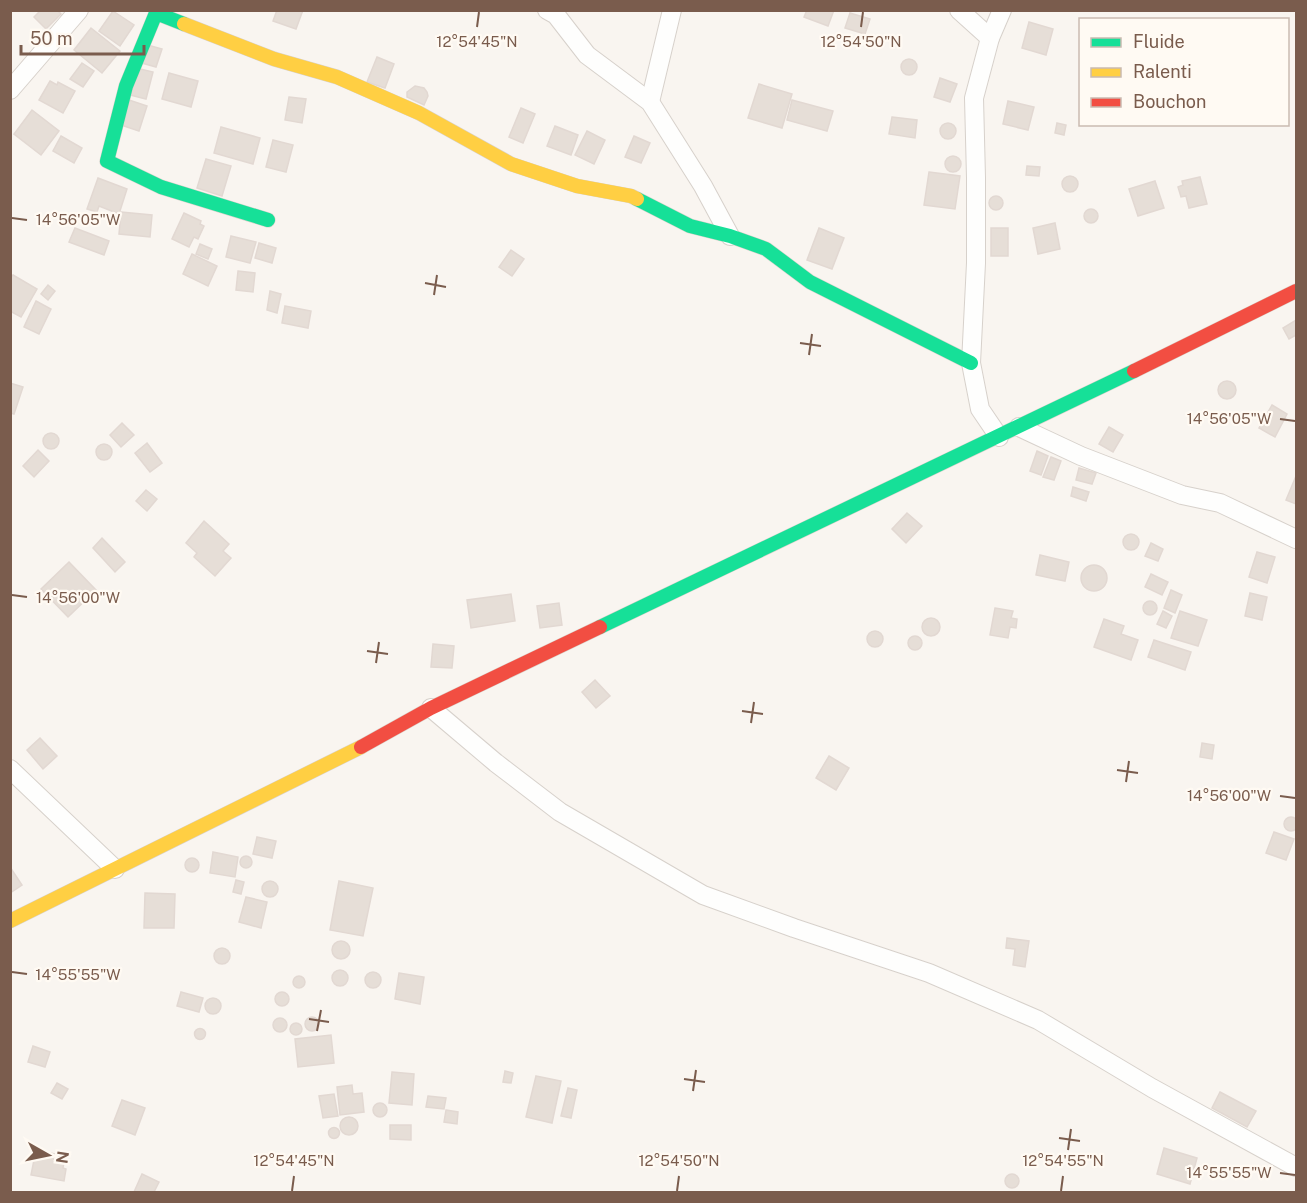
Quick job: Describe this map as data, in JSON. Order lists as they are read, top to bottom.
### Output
{
  "legend": ["Fluide", "Ralenti", "Bouchon"],
  "scale_bar": "50 m",
  "north": "right",
  "coordinates": [
    "12°54'45\"N",
    "12°54'50\"N",
    "14°56'05\"W",
    "14°56'00\"W",
    "14°55'55\"W",
    "12°54'55\"N"
  ]
}
